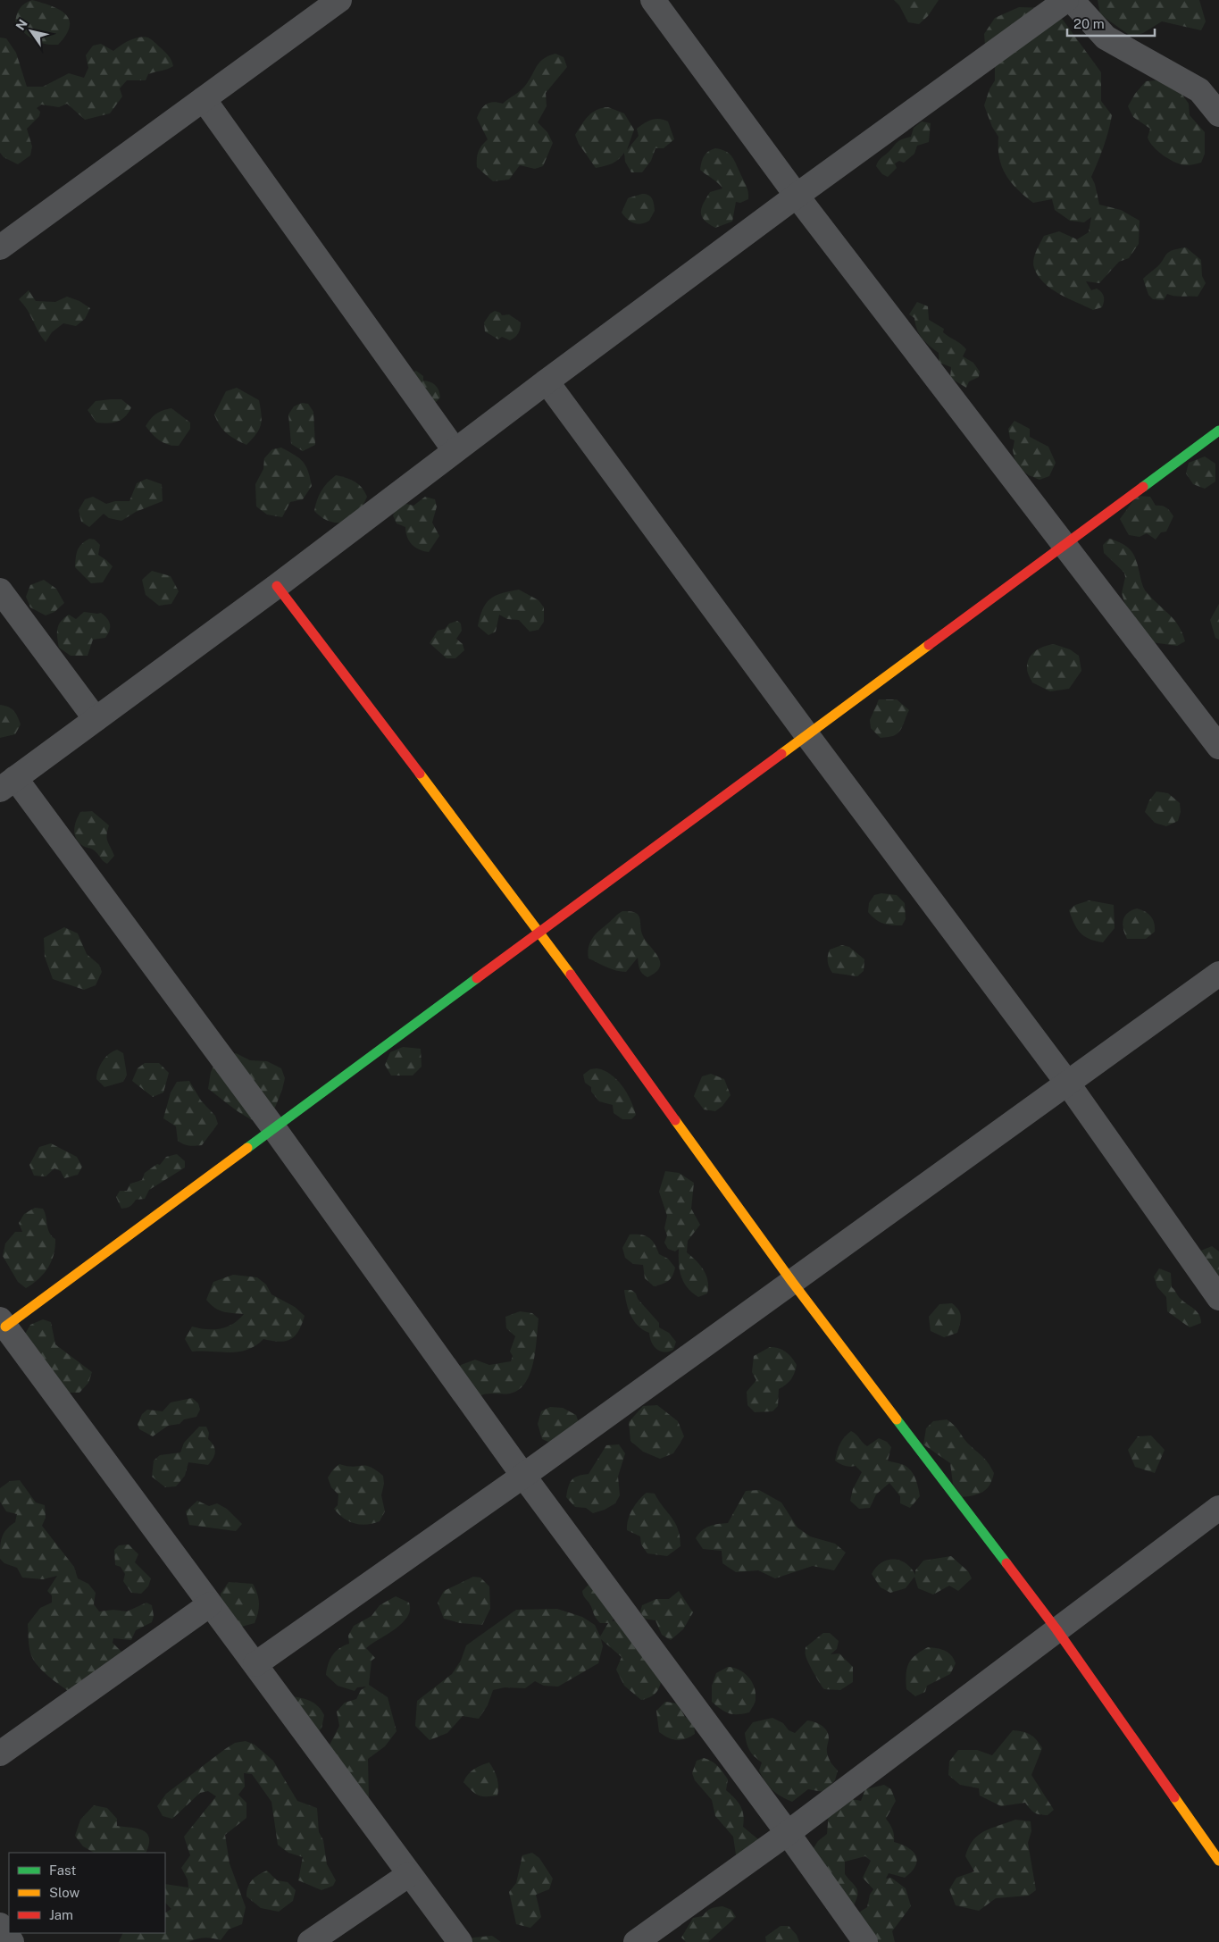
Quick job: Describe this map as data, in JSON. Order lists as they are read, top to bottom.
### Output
{
  "legend": ["Fast", "Slow", "Jam"],
  "scale_bar": "20 m",
  "north": "top left"
}
